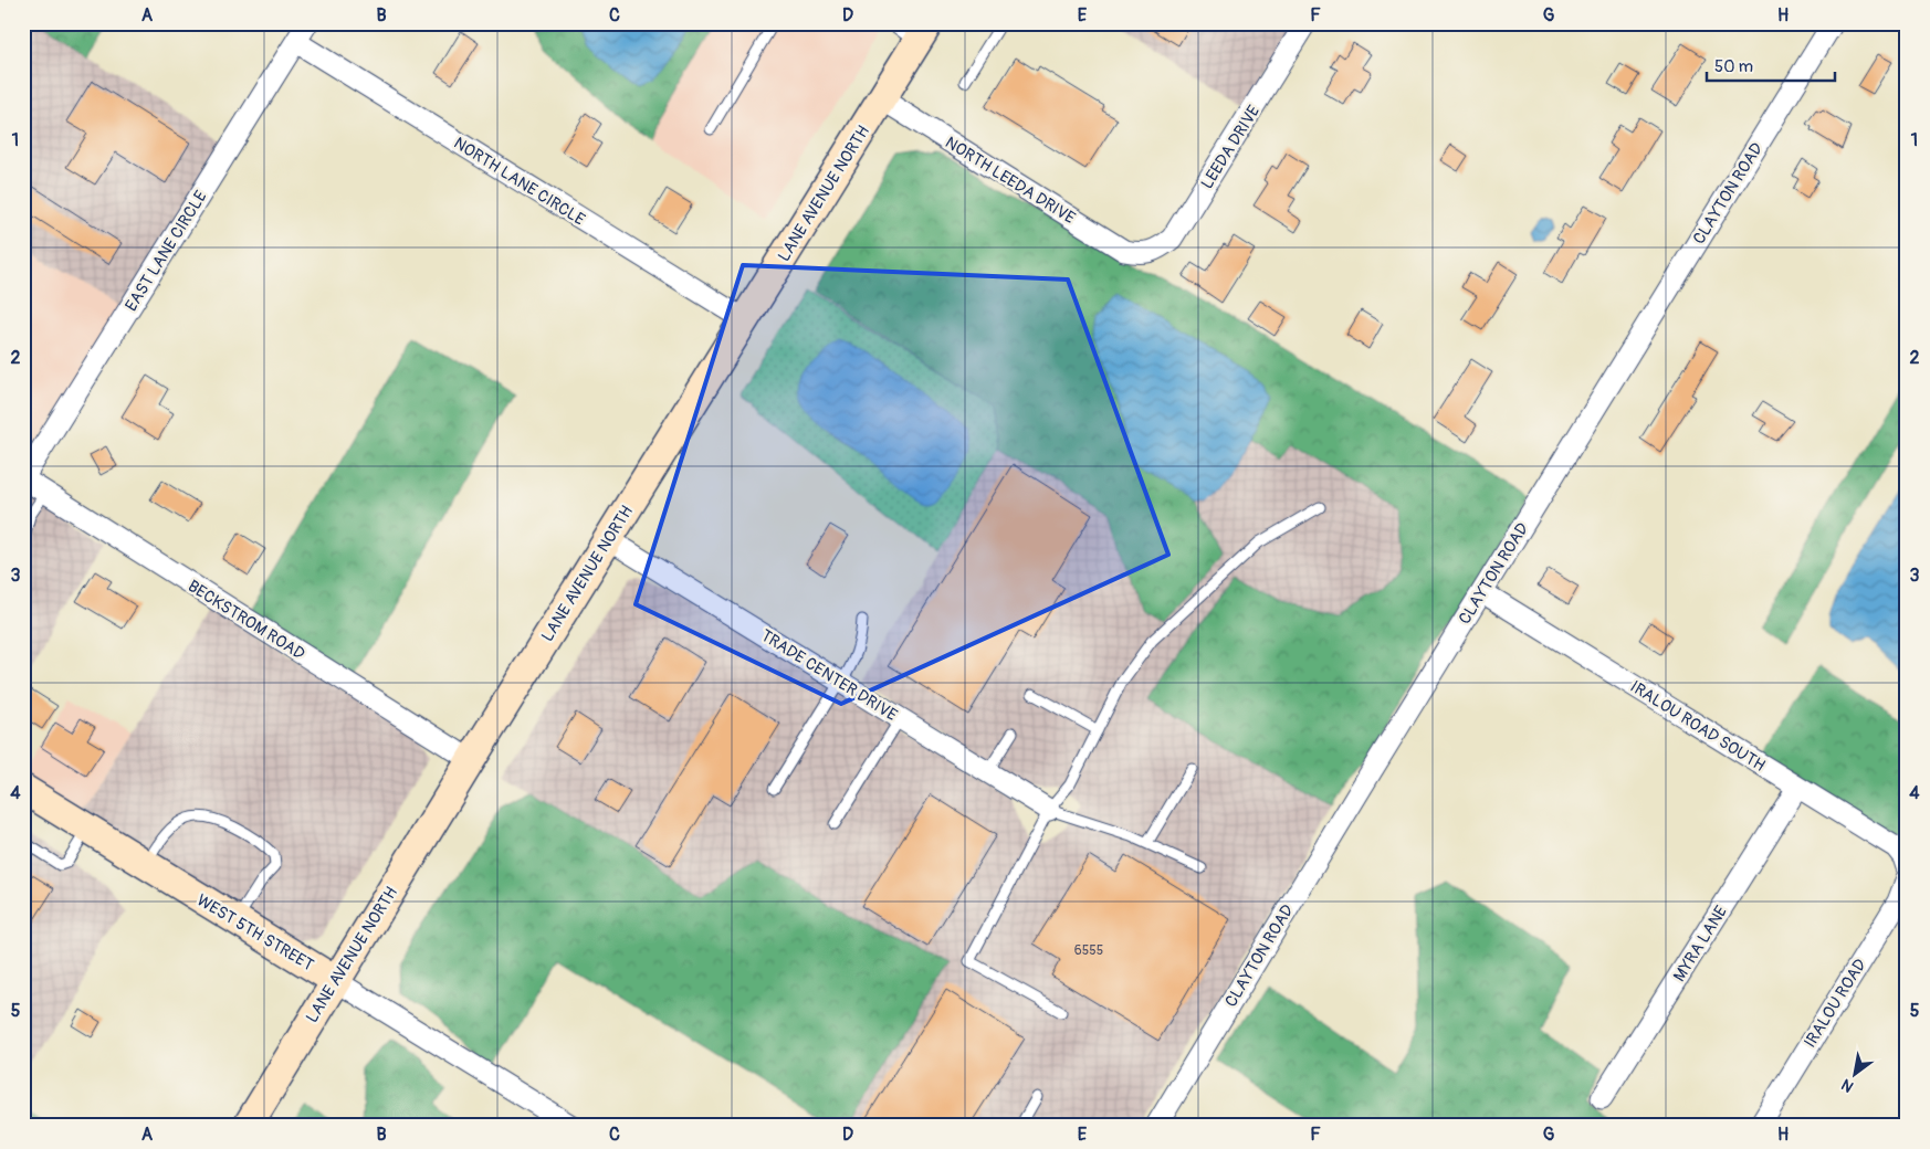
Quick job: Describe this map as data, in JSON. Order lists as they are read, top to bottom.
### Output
{
  "streets": {
    "main road": ["LANE AVENUE NORTH", "WEST 5TH STREET"],
    "street": [
      "LEEDA DRIVE",
      "NORTH LEEDA DRIVE",
      "NORTH LANE CIRCLE",
      "CLAYTON ROAD",
      "EAST LANE CIRCLE",
      "BECKSTROM ROAD",
      "TRADE CENTER DRIVE",
      "IRALOU ROAD SOUTH",
      "MYRA LANE",
      "IRALOU ROAD"
    ]
  },
  "crossings": [
    ["LEEDA DRIVE", "NORTH LEEDA DRIVE"],
    ["NORTH LEEDA DRIVE", "LANE AVENUE NORTH"],
    ["NORTH LANE CIRCLE", "LANE AVENUE NORTH"],
    ["NORTH LANE CIRCLE", "EAST LANE CIRCLE"],
    ["LANE AVENUE NORTH", "BECKSTROM ROAD"],
    ["LANE AVENUE NORTH", "TRADE CENTER DRIVE"],
    ["LANE AVENUE NORTH", "WEST 5TH STREET"],
    ["CLAYTON ROAD", "IRALOU ROAD SOUTH"],
    ["EAST LANE CIRCLE", "BECKSTROM ROAD"],
    ["IRALOU ROAD SOUTH", "MYRA LANE"]
  ],
  "house_numbers": ["6555"],
  "scale_bar": "50 m",
  "north": "bottom left",
  "grid": {
    "columns": [
      "A",
      "B",
      "C",
      "D",
      "E",
      "F",
      "G",
      "H"
    ],
    "rows": [
      "1",
      "2",
      "3",
      "4",
      "5"
    ]
  }
}
